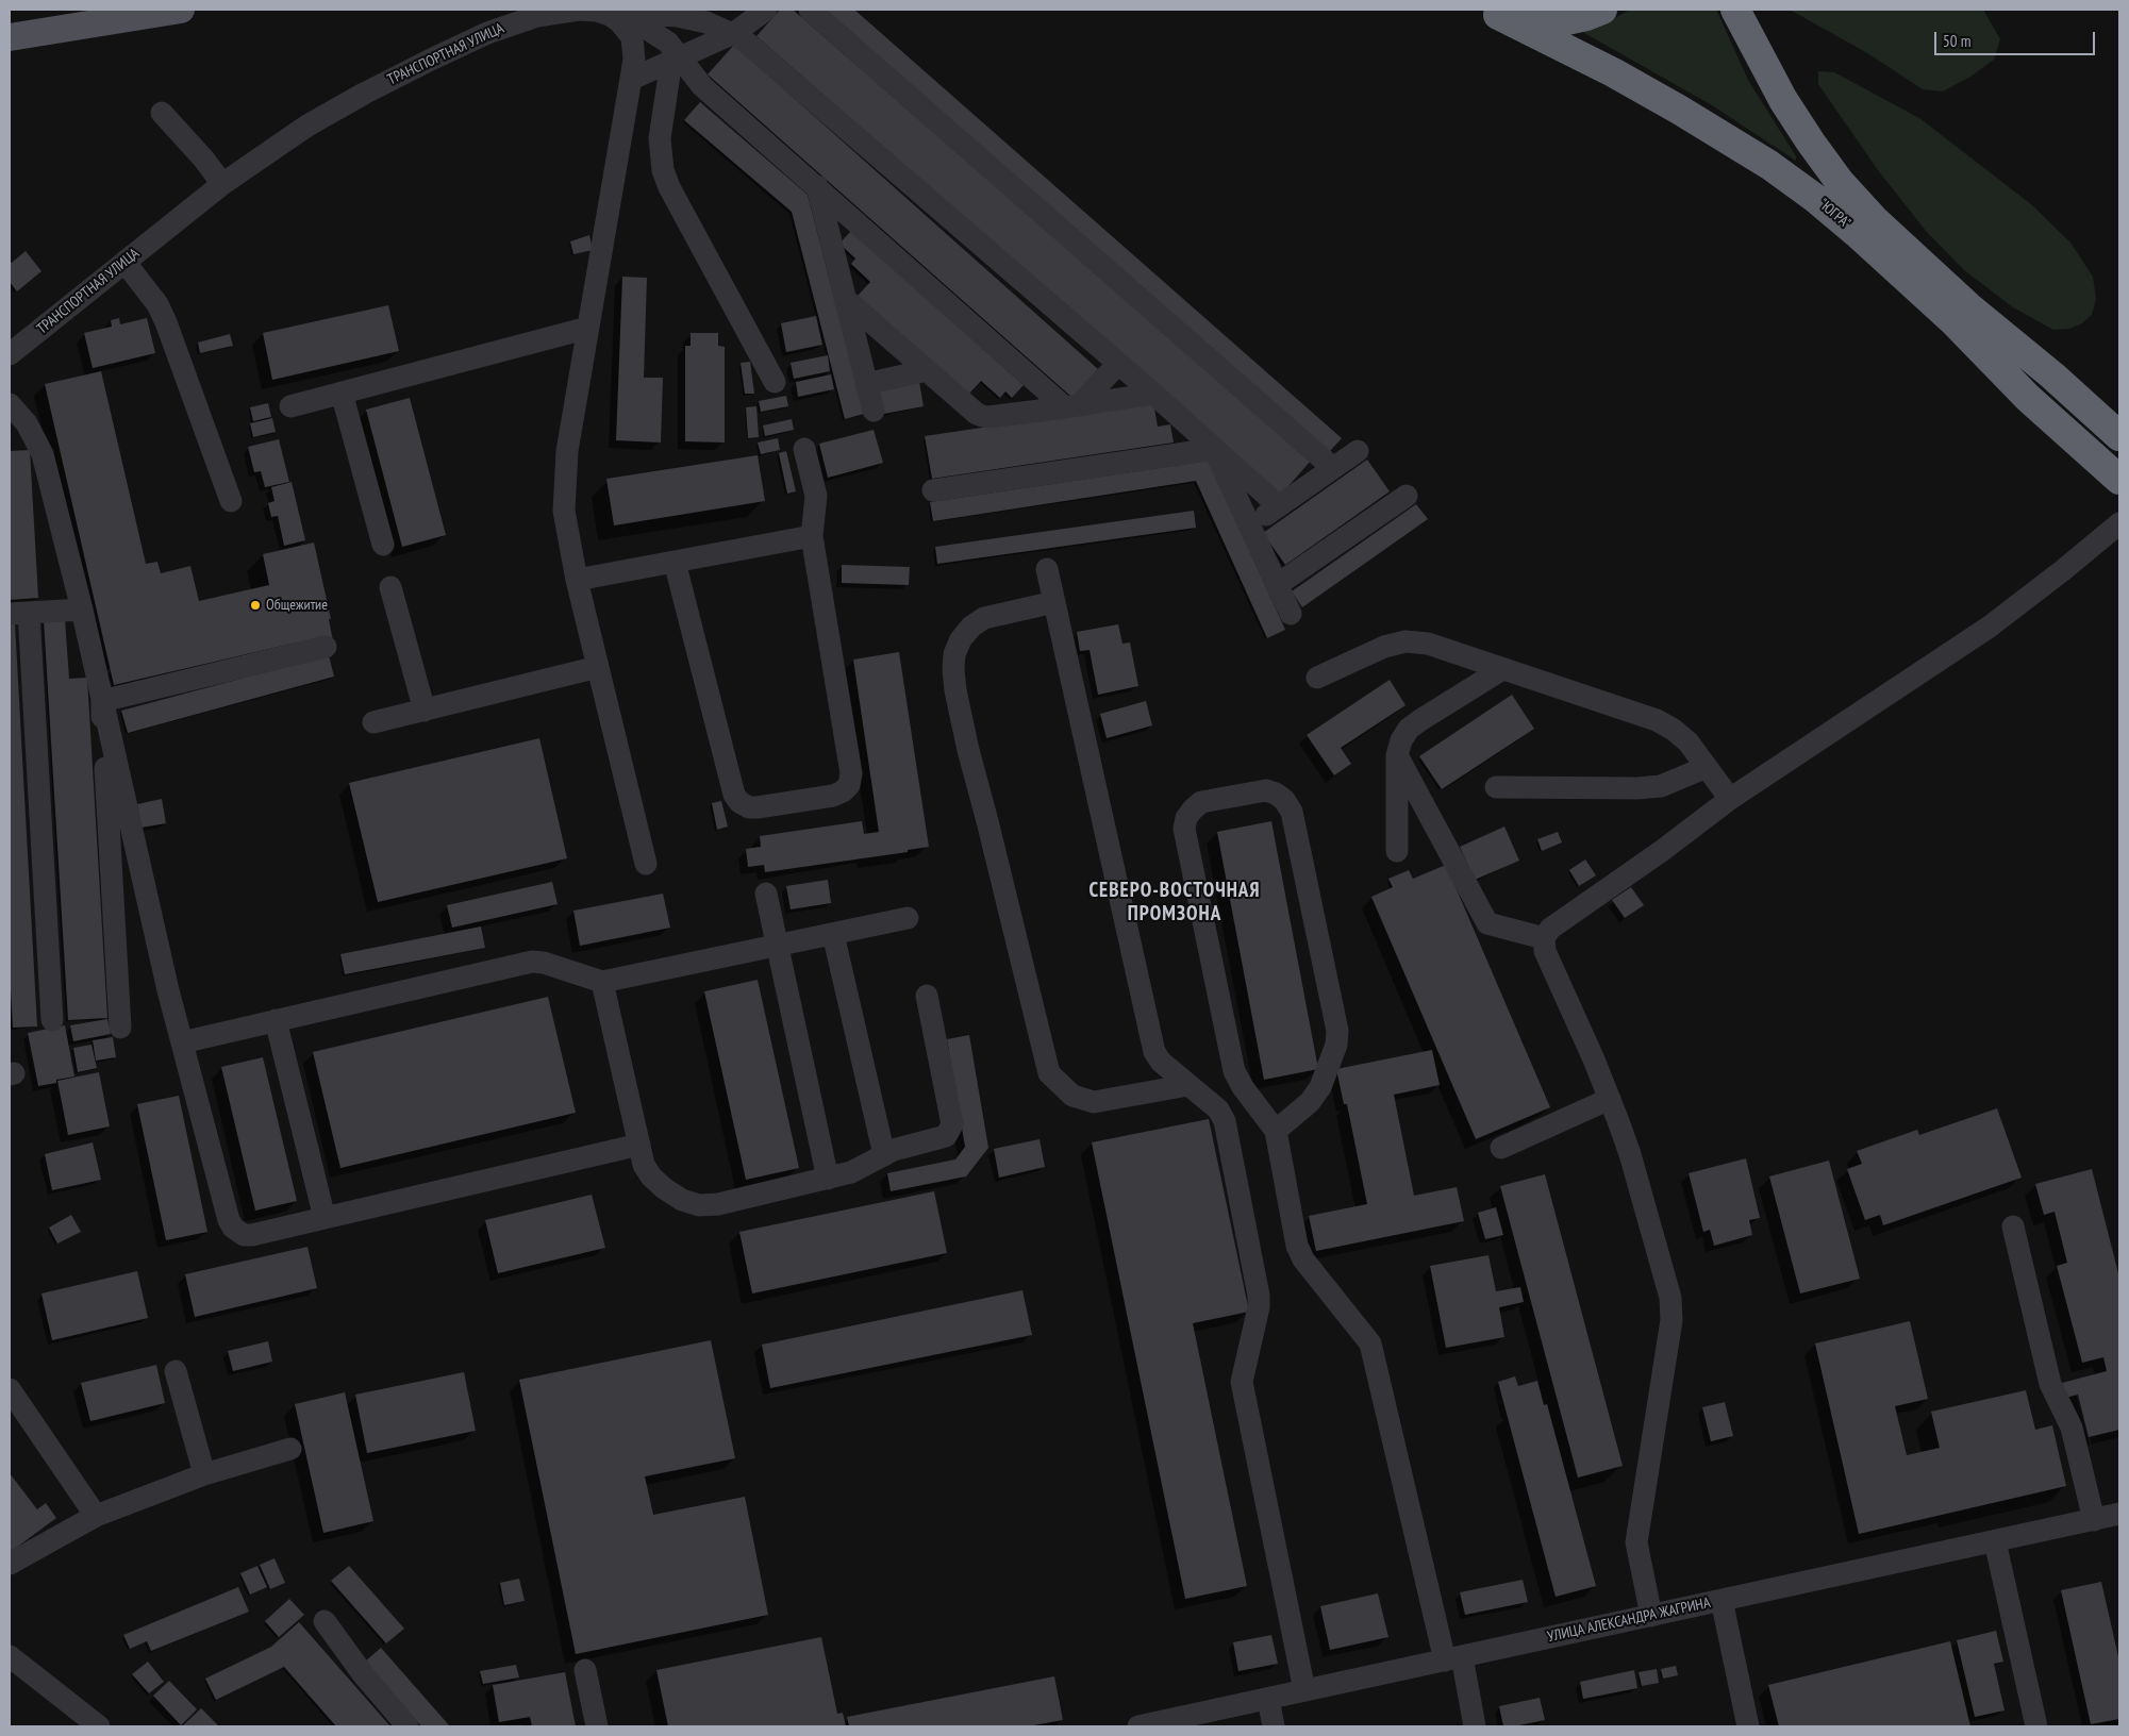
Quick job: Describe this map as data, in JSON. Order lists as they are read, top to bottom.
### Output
{
  "streets": {
    "highway": ["\"ЮГРА\""],
    "street": ["ТРАНСПОРТНАЯ УЛИЦА", "УЛИЦА АЛЕКСАНДРА ЖАГРИНА"]
  },
  "districts": ["СЕВЕРО-ВОСТОЧНАЯ ПРОМЗОНА"],
  "places": ["Общежитие"],
  "scale_bar": "50 m"
}
